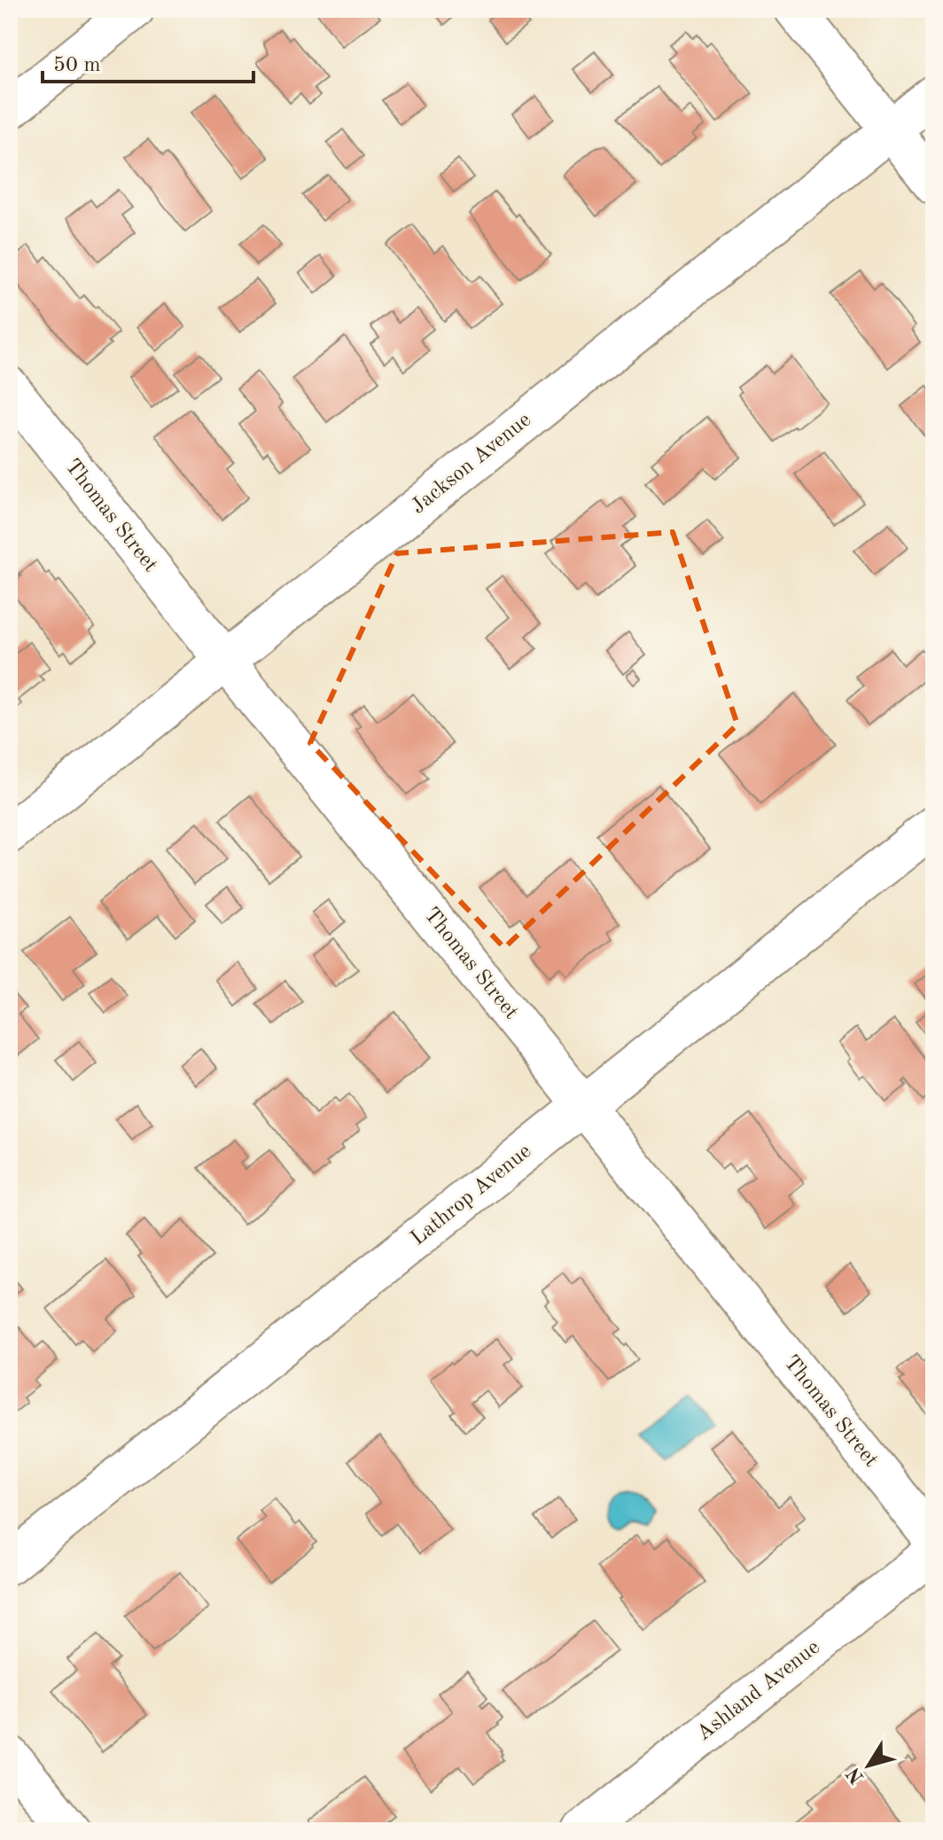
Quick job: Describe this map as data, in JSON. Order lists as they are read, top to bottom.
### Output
{
  "streets": {
    "street": [
      "Jackson Avenue",
      "Thomas Street",
      "Lathrop Avenue",
      "Ashland Avenue"
    ]
  },
  "crossings": [
    ["Jackson Avenue", "Thomas Street"],
    ["Thomas Street", "Lathrop Avenue"]
  ],
  "scale_bar": "50 m",
  "north": "bottom left"
}
